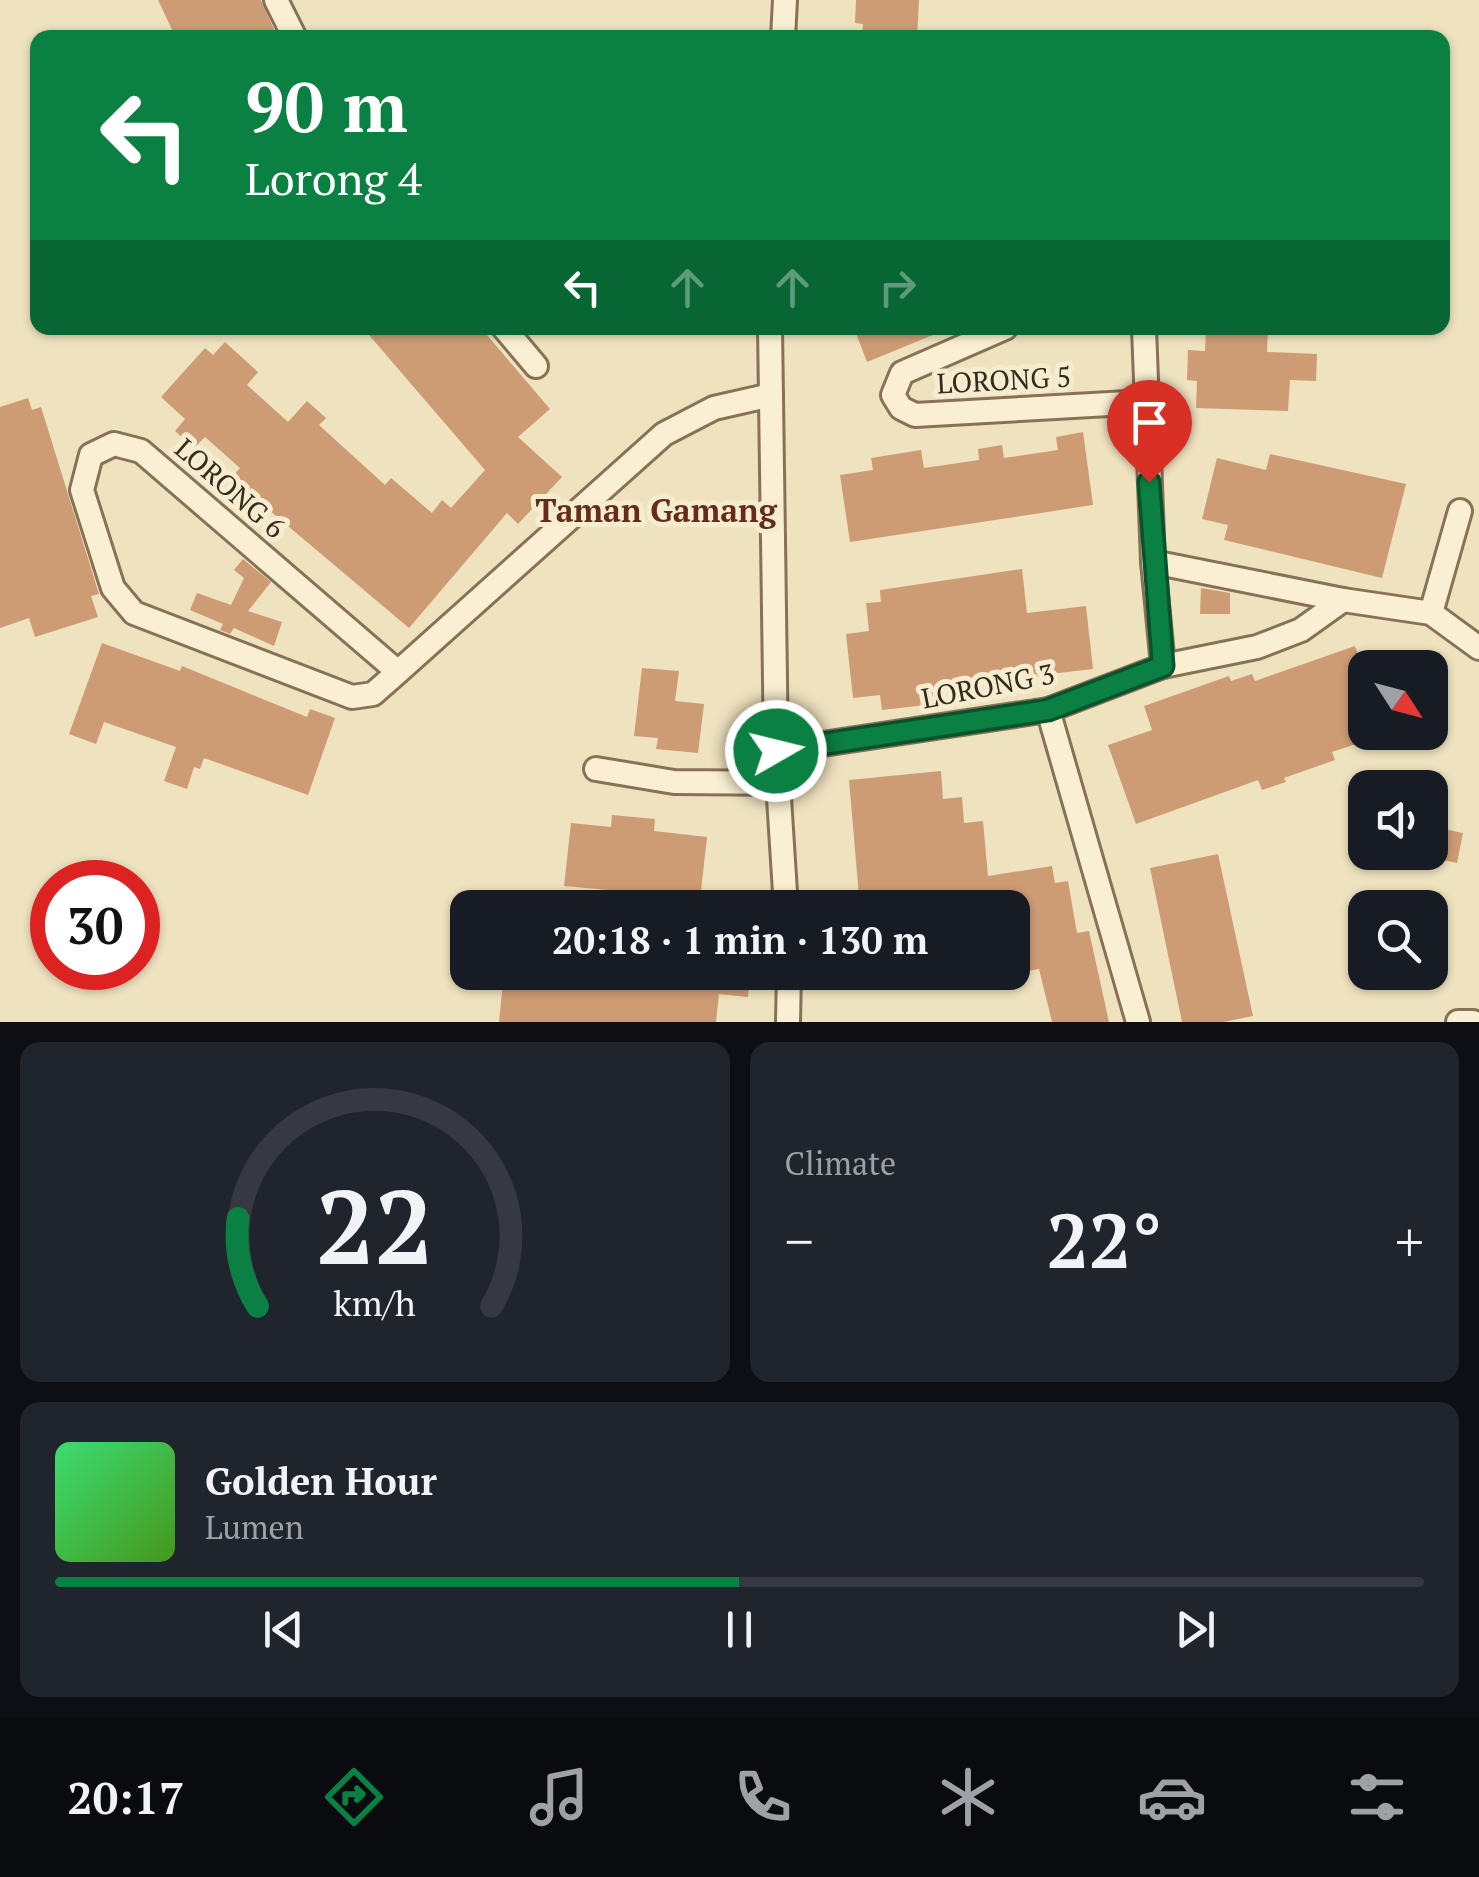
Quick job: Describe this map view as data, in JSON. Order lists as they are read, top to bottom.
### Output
{
  "streets": {
    "street": ["LORONG 5", "LORONG 6", "LORONG 3"]
  },
  "districts": ["Taman Gamang"],
  "north": "bottom right",
  "page": {
    "turn": ["90 m", "Lorong 4"],
    "limit": "30",
    "trip": "20:18 · 1 min · 130 m",
    "tile": "Climate",
    "heat": ["−", "22°", "+"],
    "song": ["Golden Hour", "Lumen"],
    "tabs": "20:17",
    "gauge": ["22", "km/h"]
  }
}
